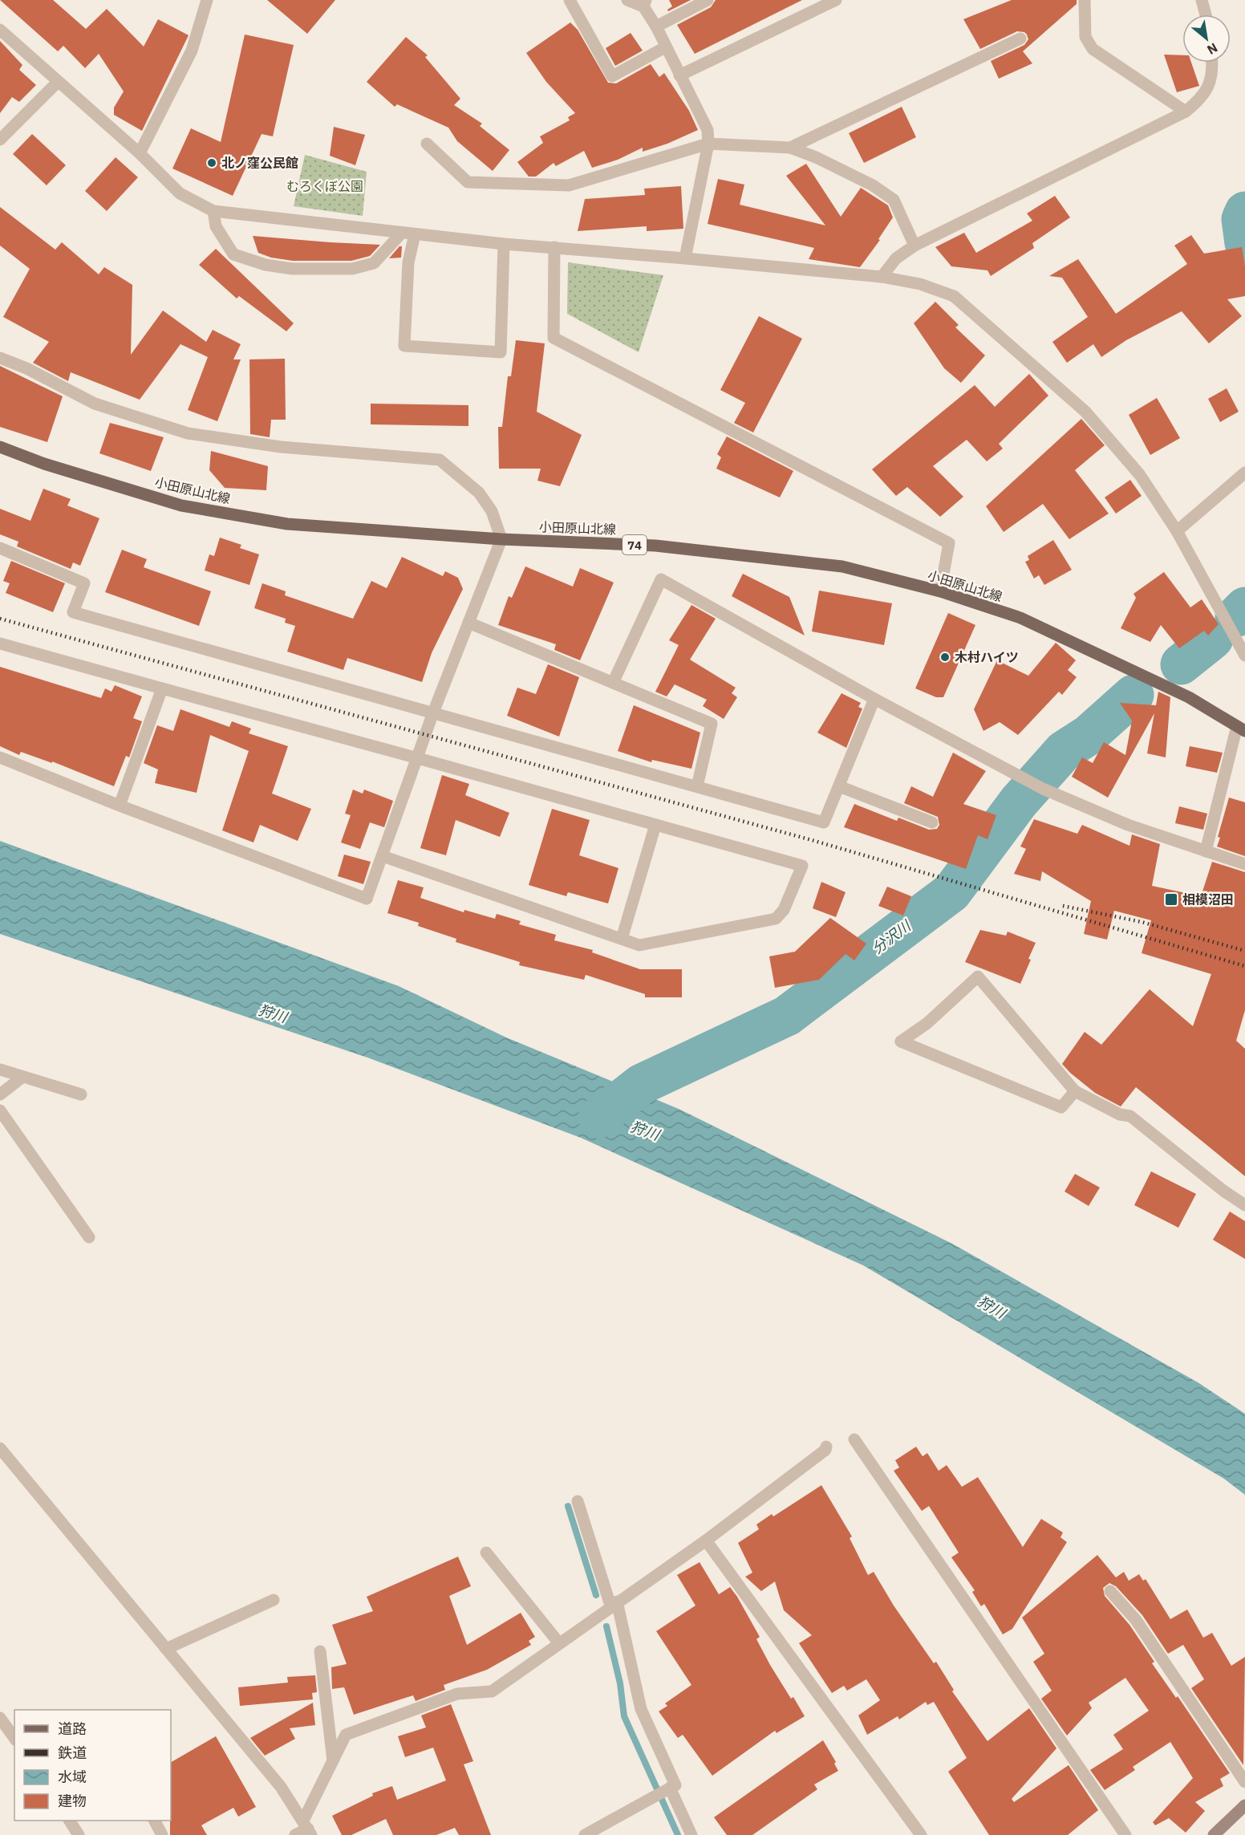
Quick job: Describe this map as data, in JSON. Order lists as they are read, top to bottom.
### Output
{
  "streets": {
    "main road": ["小田原山北線", "74"]
  },
  "water": ["分沢川", "狩川"],
  "parks": ["むろくぼ公園"],
  "places": {
    "other": ["北ノ窪公民館", "木村ハイツ"],
    "transit": ["相模沼田"]
  },
  "legend": [
    "道路",
    "鉄道",
    "水域",
    "建物"
  ],
  "north": "bottom right"
}
